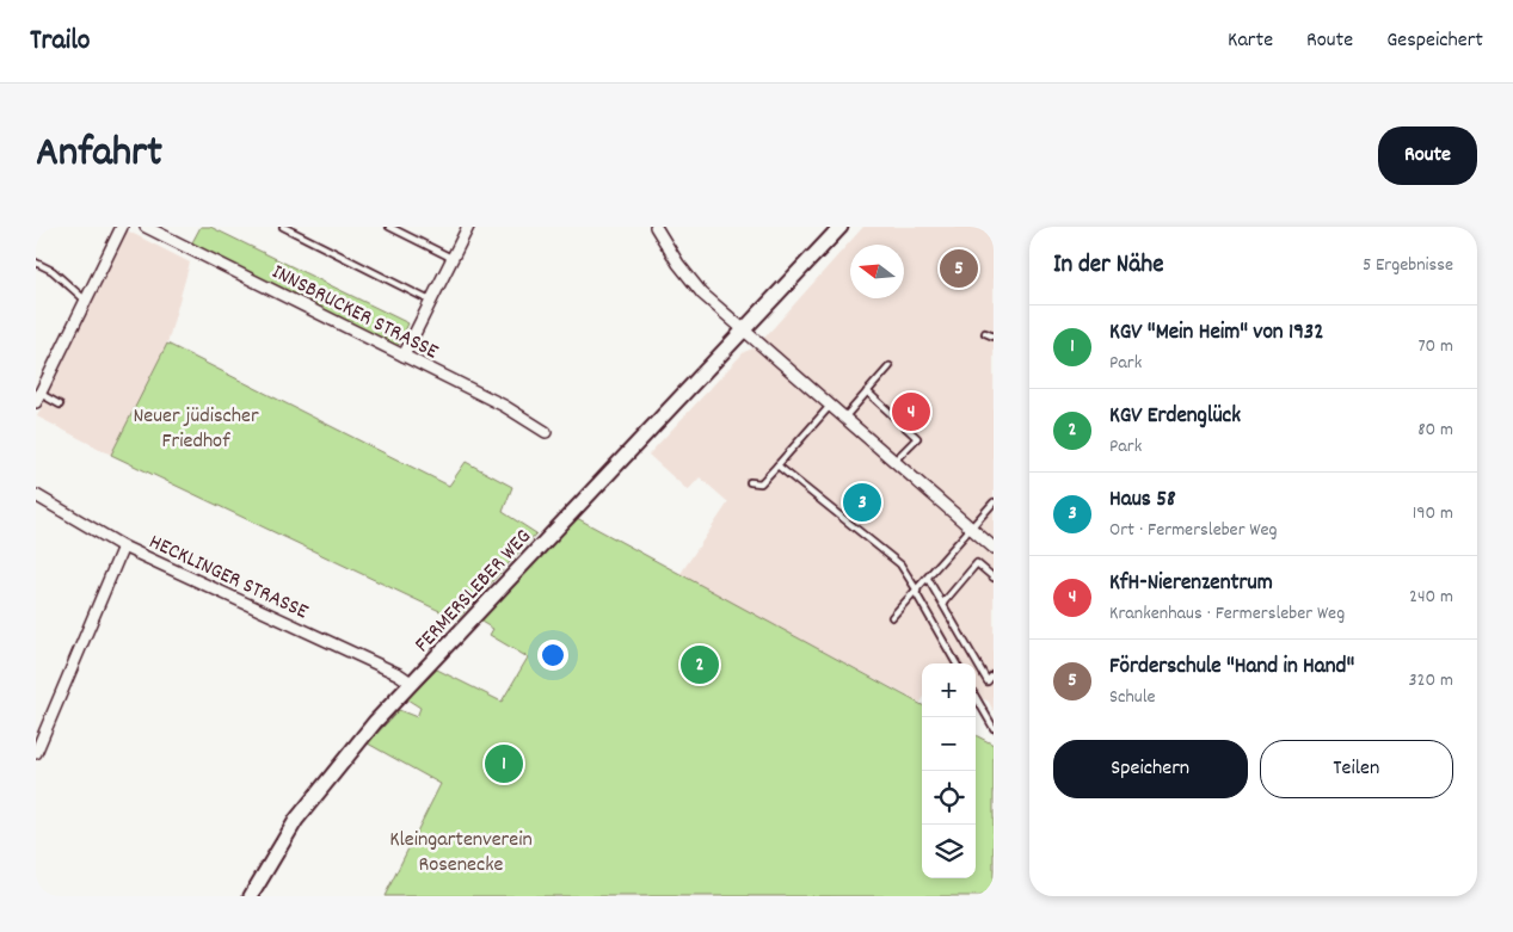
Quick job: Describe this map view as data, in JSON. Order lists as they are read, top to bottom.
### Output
{
  "streets": {
    "street": ["INNSBRUCKER STRASSE", "HECKLINGER STRASSE", "FERMERSLEBER WEG"]
  },
  "crossings": [
    ["HECKLINGER STRASSE", "FERMERSLEBER WEG"]
  ],
  "parks": ["Neuer jüdischer Friedhof", "Kleingartenverein Rosenecke"],
  "north": "left",
  "page": {
    "header": "Trailo",
    "nav": ["Karte", "Route", "Gespeichert"],
    "title": "Anfahrt",
    "buttons": [
      "Route",
      ["Speichern", "Teilen"]
    ],
    "heading": ["In der Nähe", "5 Ergebnisse"],
    "pins": [
      "5",
      "4",
      "3",
      "2",
      "1"
    ],
    "list": [
      {
        "mark": "1",
        "name": "KGV \"Mein Heim\" von 1932",
        "note": "Park",
        "value": "70 m"
      },
      {
        "mark": "2",
        "name": "KGV Erdenglück",
        "note": "Park",
        "value": "80 m"
      },
      {
        "mark": "3",
        "name": "Haus 58",
        "note": "Ort · Fermersleber Weg",
        "value": "190 m"
      },
      {
        "mark": "4",
        "name": "KfH-Nierenzentrum",
        "note": "Krankenhaus · Fermersleber Weg",
        "value": "240 m"
      },
      {
        "mark": "5",
        "name": "Förderschule \"Hand in Hand\"",
        "note": "Schule",
        "value": "320 m"
      }
    ],
    "map_buttons": ["+", "−"]
  }
}
